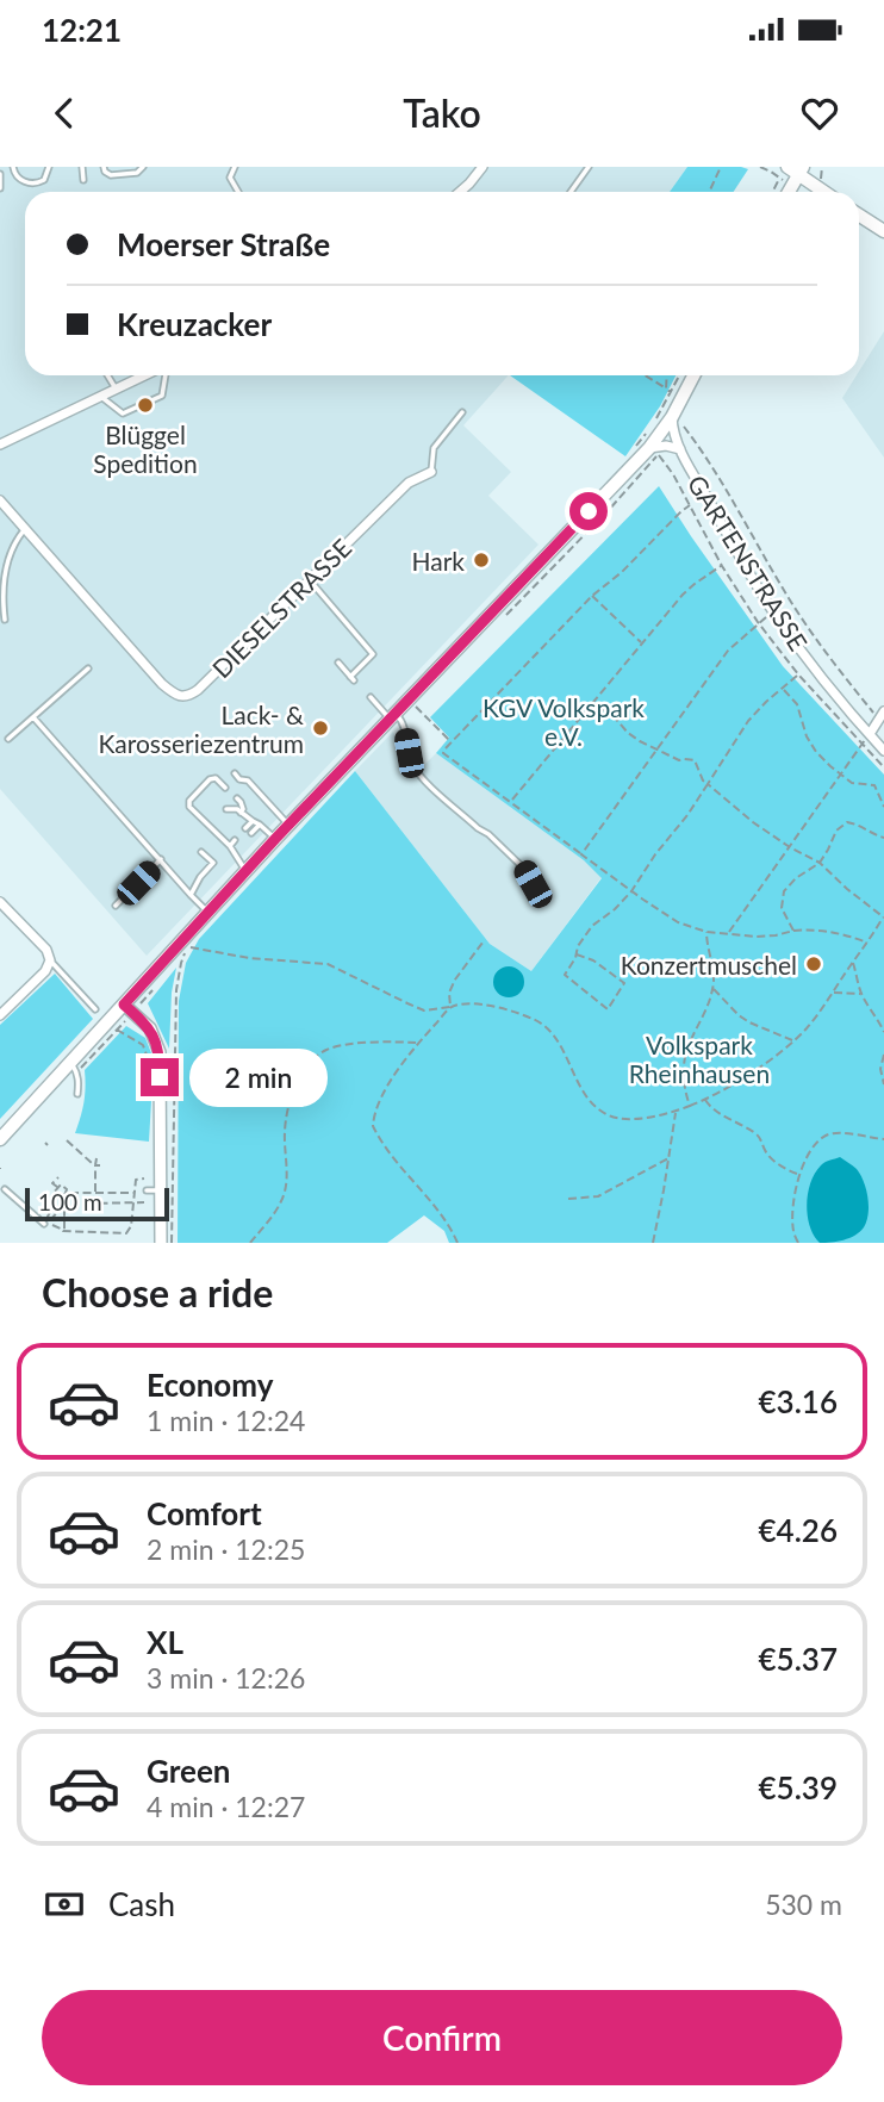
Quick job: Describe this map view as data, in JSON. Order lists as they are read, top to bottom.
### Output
{
  "streets": {
    "street": ["GARTENSTRASSE", "DIESELSTRASSE"]
  },
  "parks": ["KGV Volkspark e.V.", "Volkspark Rheinhausen"],
  "places": [
    "Blüggel Spedition",
    "Hark",
    "Lack- & Karosseriezentrum",
    "Konzertmuschel"
  ],
  "scale_bar": "100 m",
  "page": {
    "status": "12:21",
    "header": "Tako",
    "banner": ["Moerser Straße", "Kreuzacker"],
    "bubble": "2 min",
    "scale": "100 m",
    "heading": "Choose a ride",
    "list": [
      {
        "name": "Economy",
        "note": "1 min · 12:24",
        "value": "€3.16"
      },
      {
        "name": "Comfort",
        "note": "2 min · 12:25",
        "value": "€4.26"
      },
      {
        "name": "XL",
        "note": "3 min · 12:26",
        "value": "€5.37"
      },
      {
        "name": "Green",
        "note": "4 min · 12:27",
        "value": "€5.39"
      }
    ],
    "pay": ["Cash", "530 m"],
    "buttons": "Confirm"
  }
}
